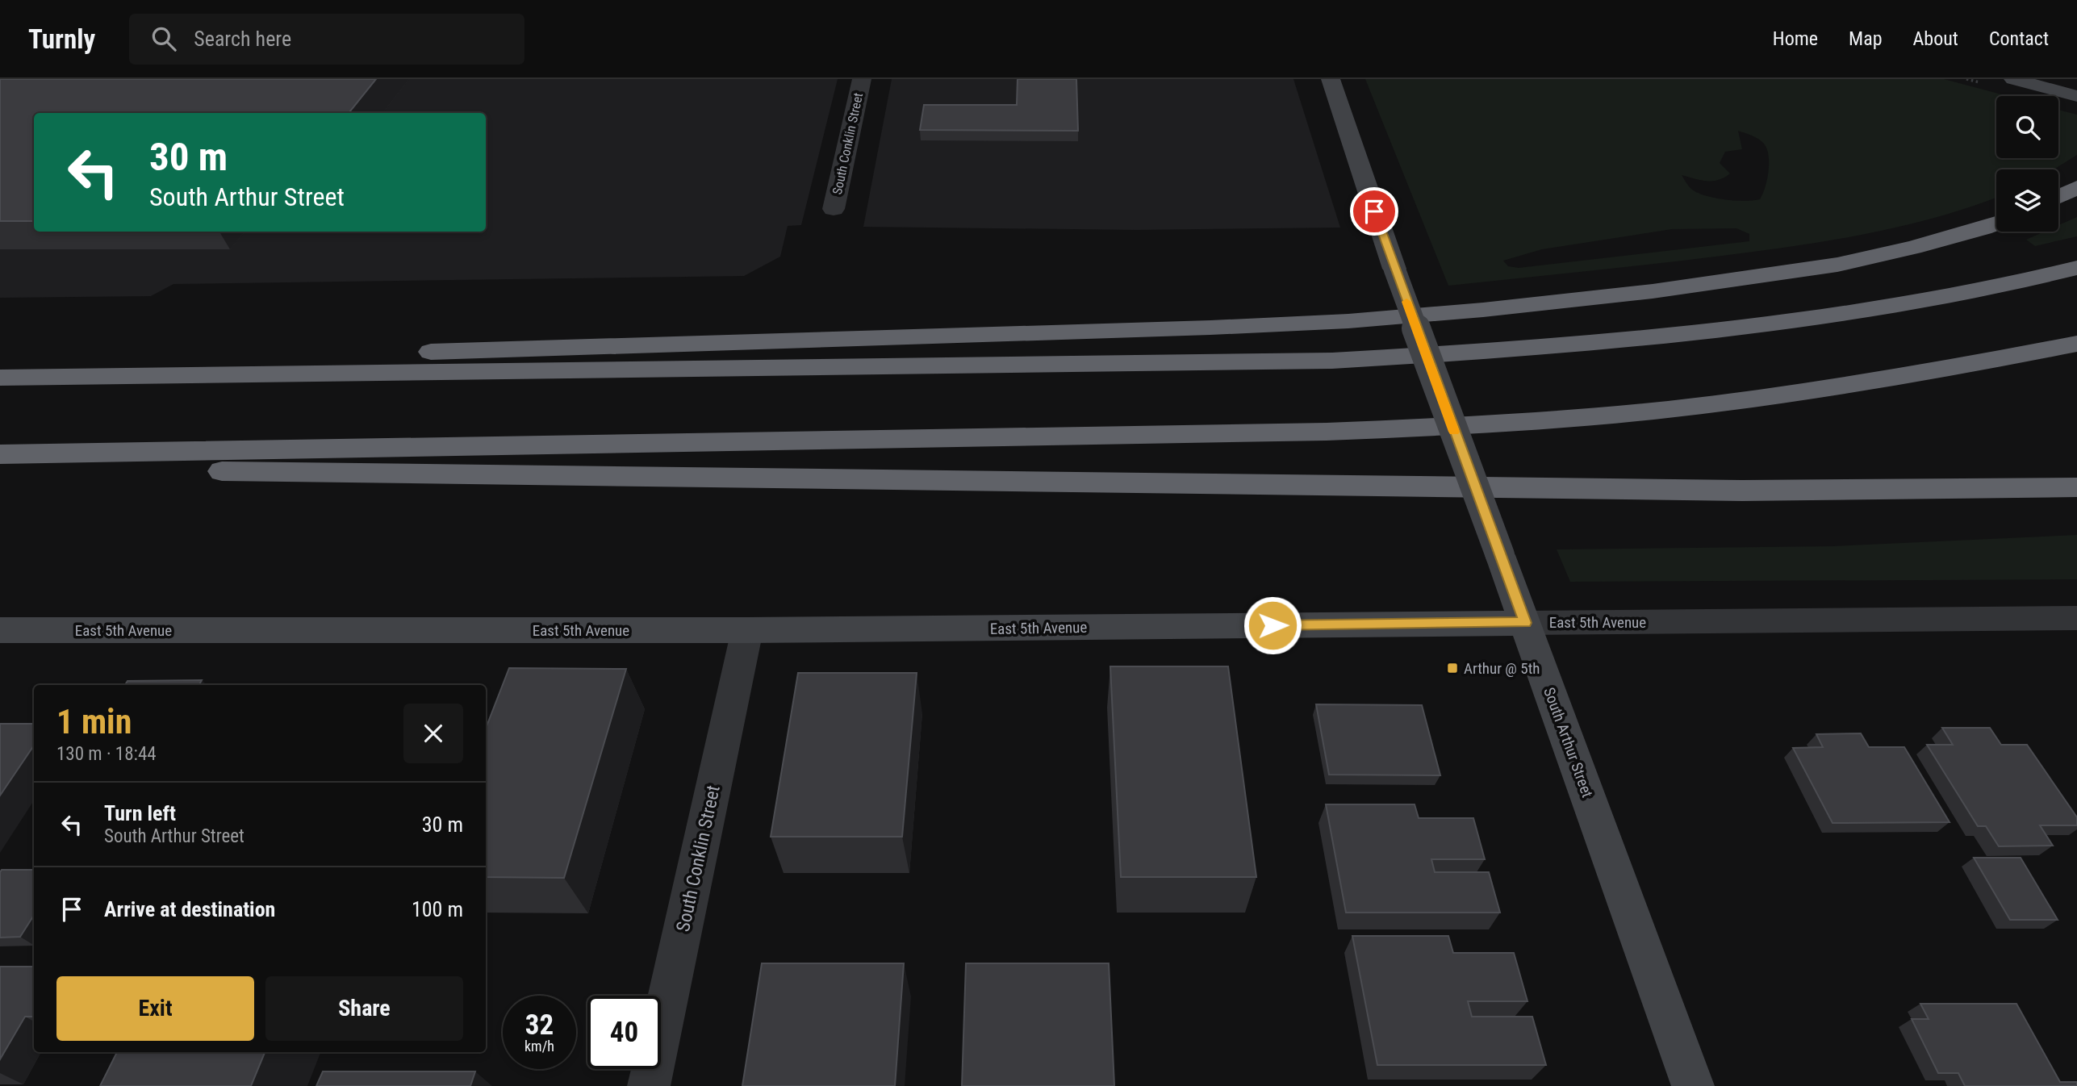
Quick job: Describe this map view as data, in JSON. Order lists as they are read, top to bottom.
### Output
{
  "streets": {
    "main road": ["East 5th Avenue", "South Arthur Street"],
    "street": ["South Conklin Street"]
  },
  "crossings": [
    ["South Conklin Street", "East 5th Avenue"],
    ["East 5th Avenue", "South Arthur Street"]
  ],
  "places": {
    "transit": ["Arthur @ 5th"]
  },
  "page": {
    "header": "Turnly",
    "search": "Search here",
    "nav": [
      "Home",
      "Map",
      "About",
      "Contact"
    ],
    "turn": ["30 m", "South Arthur Street"],
    "heading": ["1 min", "130 m · 18:44"],
    "list": [
      {
        "name": "Turn left",
        "note": "South Arthur Street",
        "value": "30 m"
      },
      {
        "name": "Arrive at destination",
        "value": "100 m"
      }
    ],
    "buttons": ["Exit", "Share"],
    "speed": "32 km/h",
    "limit": "40"
  }
}
